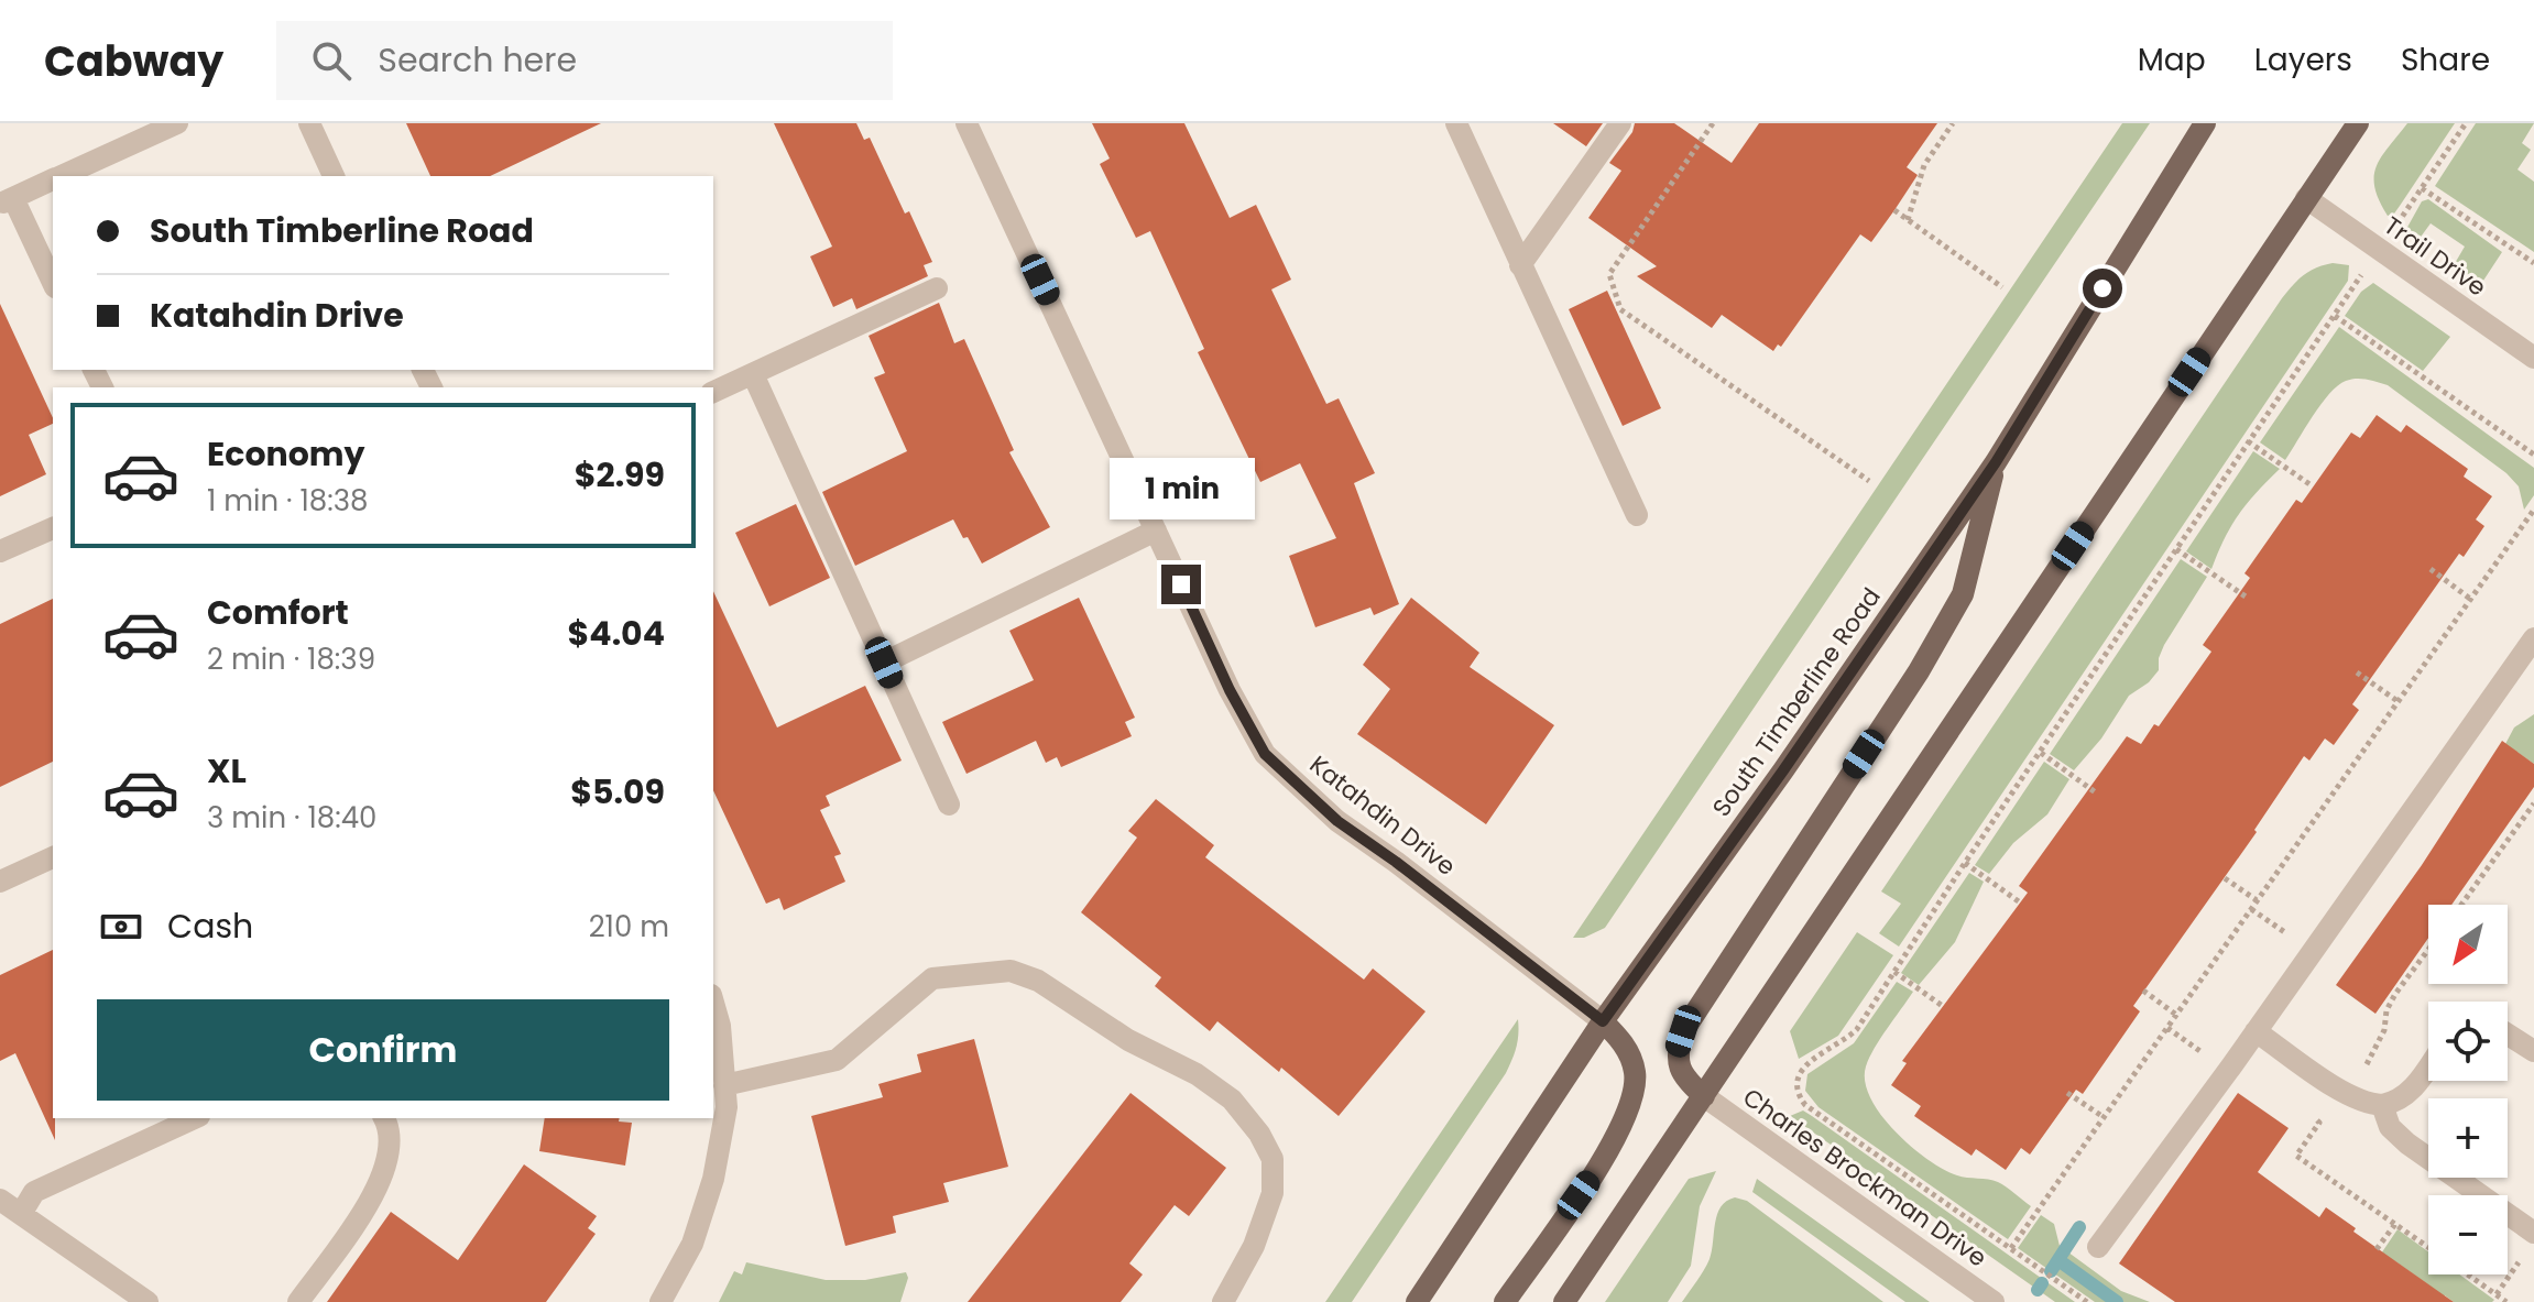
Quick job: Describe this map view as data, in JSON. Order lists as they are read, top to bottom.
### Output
{
  "streets": {
    "main road": ["South Timberline Road"],
    "street": ["Trail Drive", "Katahdin Drive", "Charles Brockman Drive"]
  },
  "crossings": [
    ["South Timberline Road", "Katahdin Drive"]
  ],
  "north": "bottom left",
  "page": {
    "header": "Cabway",
    "search": "Search here",
    "nav": ["Map", "Layers", "Share"],
    "banner": ["South Timberline Road", "Katahdin Drive"],
    "list": [
      {
        "name": "Economy",
        "note": "1 min · 18:38",
        "value": "$2.99"
      },
      {
        "name": "Comfort",
        "note": "2 min · 18:39",
        "value": "$4.04"
      },
      {
        "name": "XL",
        "note": "3 min · 18:40",
        "value": "$5.09"
      }
    ],
    "bubble": "1 min",
    "pay": ["Cash", "210 m"],
    "map_buttons": ["+", "−"],
    "buttons": "Confirm"
  }
}
